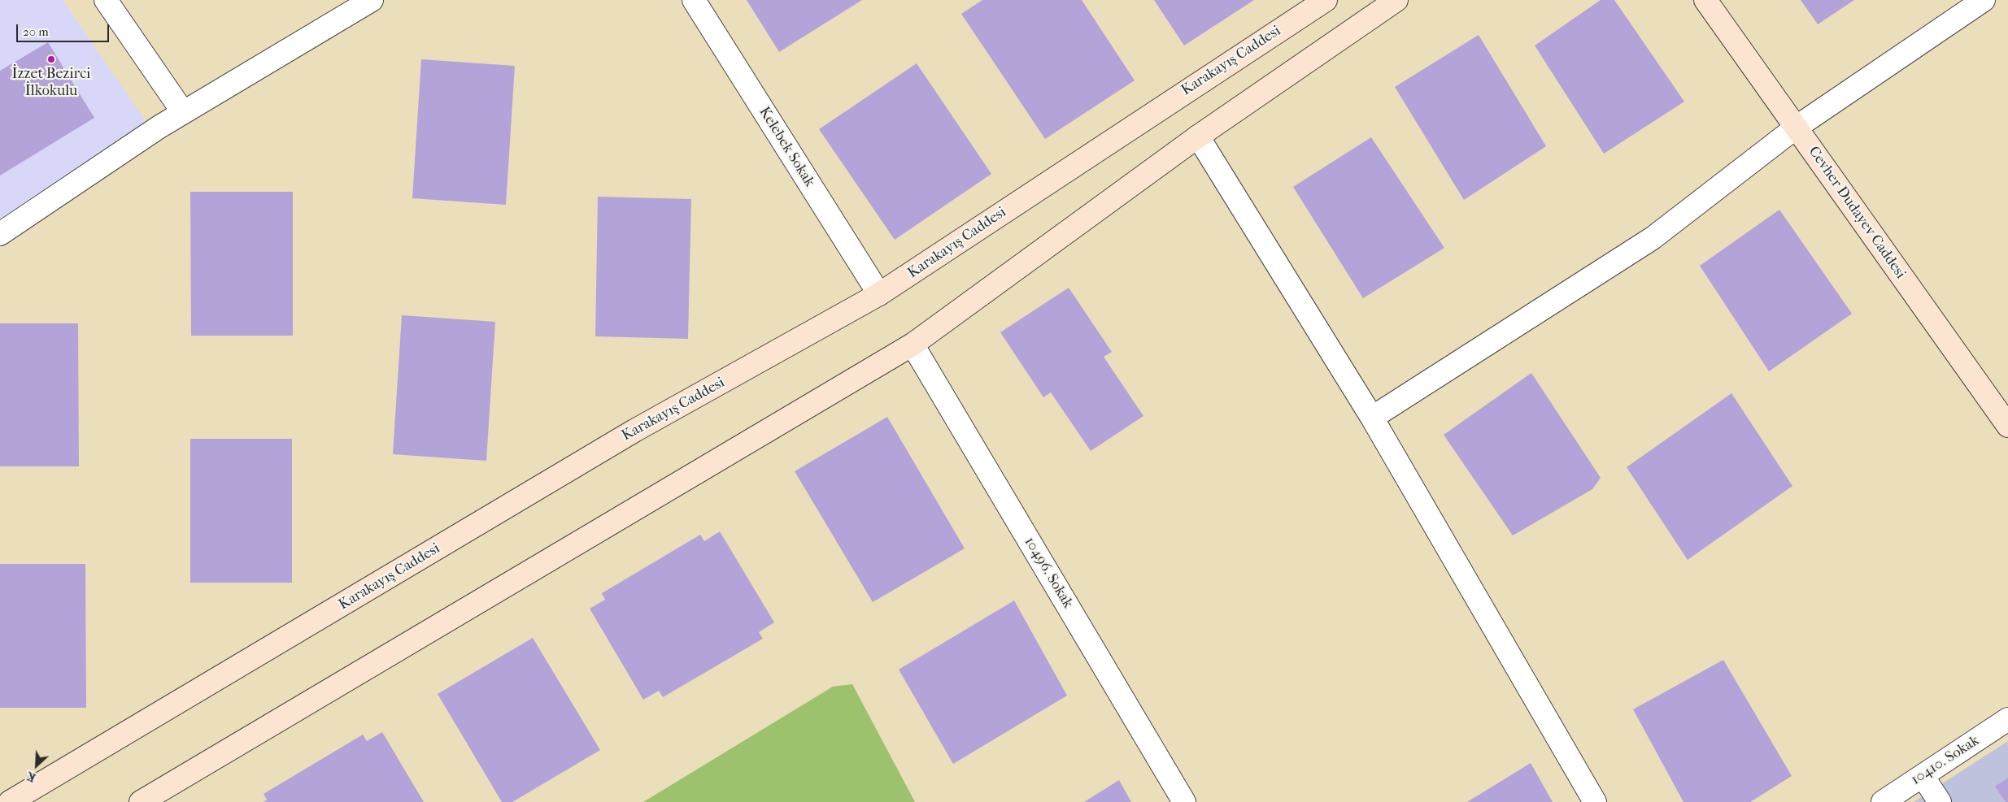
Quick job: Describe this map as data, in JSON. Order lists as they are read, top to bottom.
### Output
{
  "streets": {
    "main road": ["Karakayış Caddesi", "Cevher Dudayev Caddesi"],
    "street": ["Kelebek Sokak", "10496. Sokak", "10410. Sokak"]
  },
  "crossings": [
    ["Karakayış Caddesi", "Kelebek Sokak"]
  ],
  "places": ["İzzet Bezirci İlkokulu"],
  "scale_bar": "20 m",
  "north": "bottom left"
}
